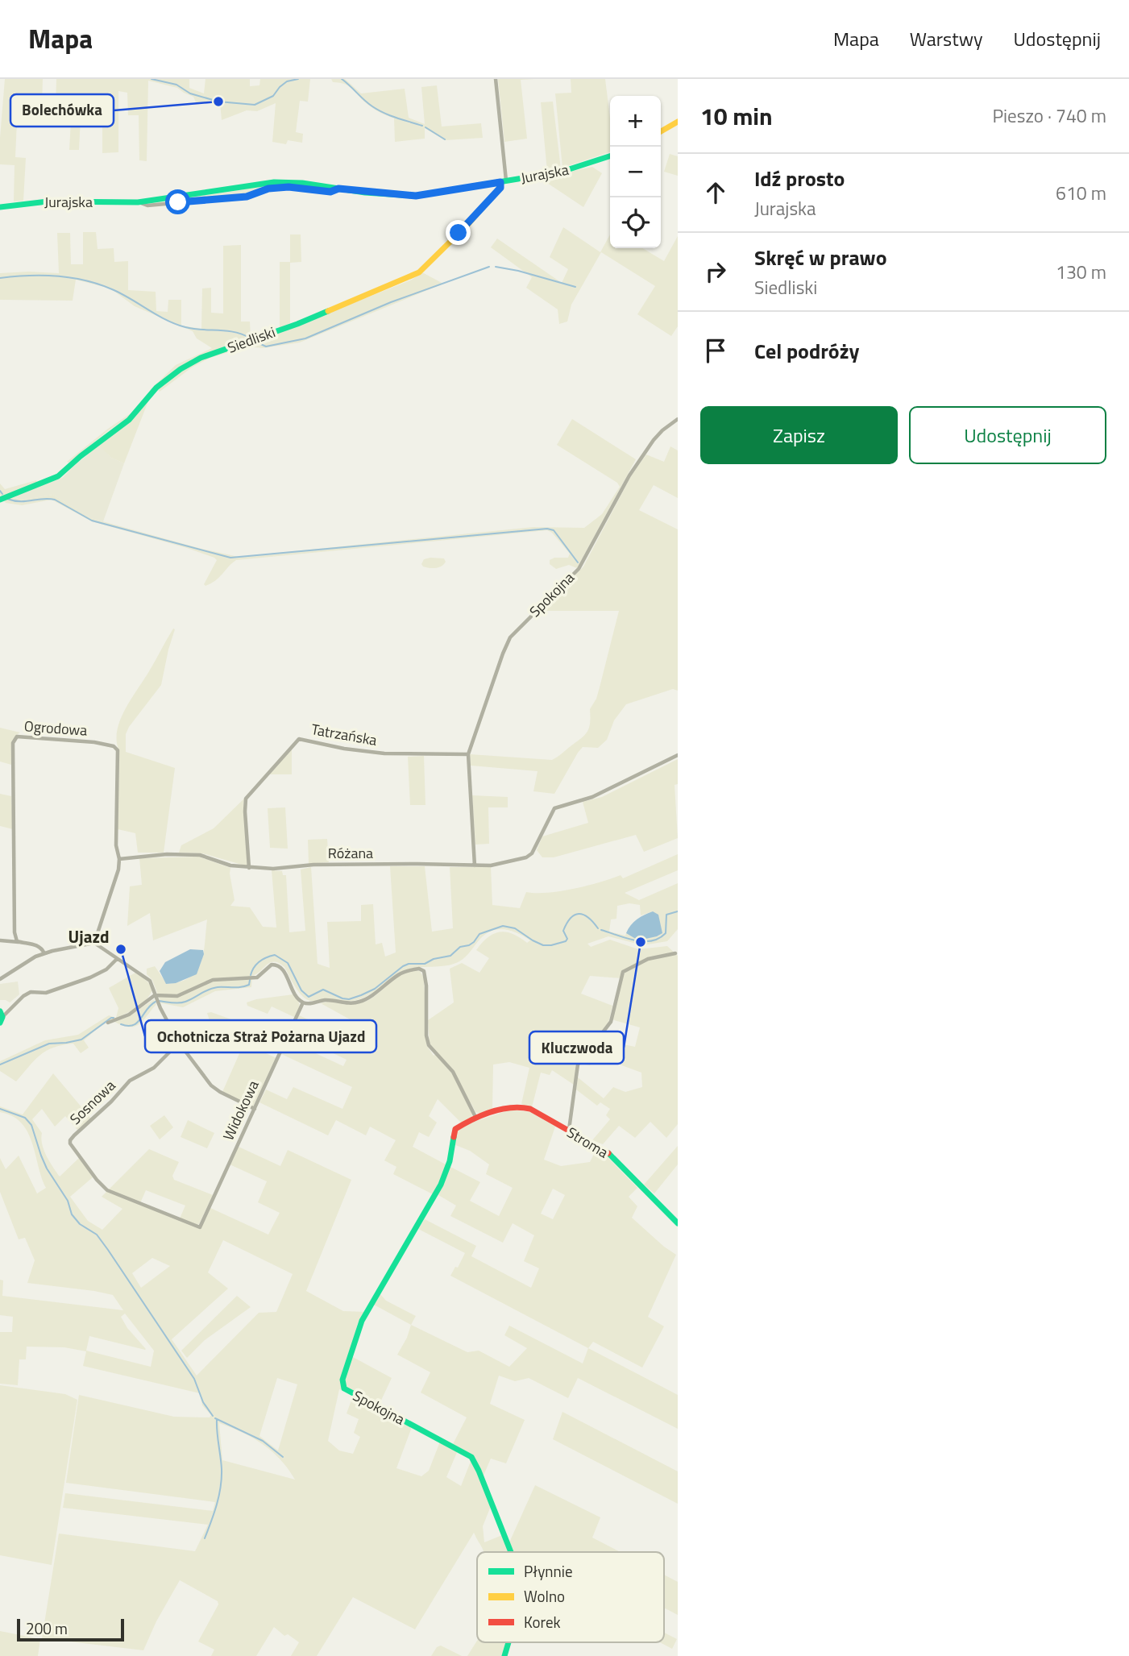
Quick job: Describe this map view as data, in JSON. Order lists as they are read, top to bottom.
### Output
{
  "streets": {
    "street": [
      "Jurajska",
      "Siedliski",
      "Spokojna",
      "Ogrodowa",
      "Tatrzańska",
      "Różana",
      "Sosnowa",
      "Widokowa",
      "Stroma"
    ]
  },
  "crossings": [
    ["Jurajska", "Siedliski"],
    ["Spokojna", "Tatrzańska"],
    ["Spokojna", "Stroma"],
    ["Ogrodowa", "Różana"],
    ["Tatrzańska", "Różana"],
    ["Sosnowa", "Widokowa"]
  ],
  "districts": ["Ujazd"],
  "places": ["Bolechówka", "Kluczwoda", "Ochotnicza Straż Pożarna Ujazd"],
  "legend": ["Płynnie", "Wolno", "Korek"],
  "scale_bar": "200 m",
  "page": {
    "header": "Mapa",
    "nav": ["Mapa", "Warstwy", "Udostępnij"],
    "heading": ["10 min", "Pieszo · 740 m"],
    "map_buttons": ["+", "−"],
    "list": [
      ["Idź prosto", "Jurajska", "610 m"],
      ["Skręć w prawo", "Siedliski", "130 m"],
      "Cel podróży"
    ],
    "buttons": ["Zapisz", "Udostępnij"],
    "scale": "200 m"
  }
}
